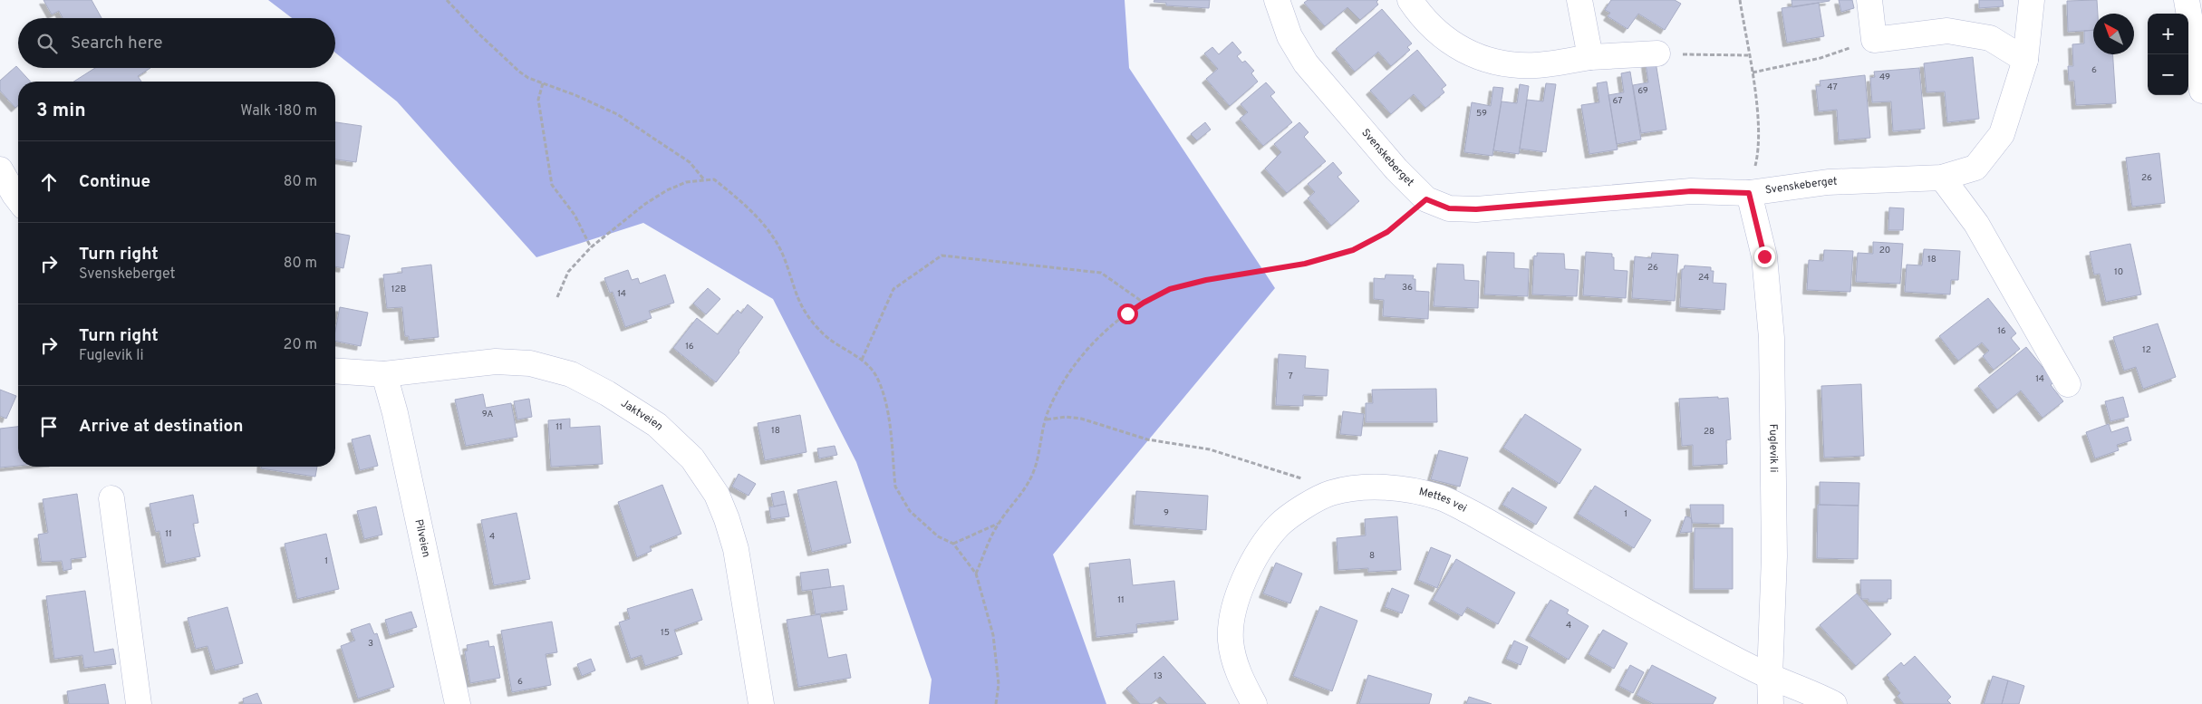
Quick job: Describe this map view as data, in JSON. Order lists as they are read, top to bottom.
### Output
{
  "streets": {
    "street": [
      "Svenskeberget",
      "Jaktveien",
      "Fuglevik li",
      "Mettes vei",
      "Pilveien"
    ]
  },
  "crossings": [
    ["Svenskeberget", "Fuglevik li"],
    ["Jaktveien", "Pilveien"],
    ["Fuglevik li", "Mettes vei"]
  ],
  "house_numbers": [
    "6",
    "49",
    "47",
    "69",
    "67",
    "59",
    "26",
    "20",
    "18",
    "26",
    "10",
    "24",
    "36",
    "12B",
    "14",
    "16",
    "16",
    "12",
    "7",
    "14",
    "9A",
    "11",
    "18",
    "28",
    "9",
    "1",
    "11",
    "4",
    "8",
    "1",
    "11",
    "4",
    "15",
    "3",
    "13",
    "6"
  ],
  "north": "top left",
  "page": {
    "map_buttons": ["+", "−"],
    "search": "Search here",
    "heading": ["3 min", "Walk · 180 m"],
    "list": [
      ["Continue", "80 m"],
      ["Turn right", "Svenskeberget", "80 m"],
      ["Turn right", "Fuglevik li", "20 m"],
      "Arrive at destination"
    ]
  }
}
